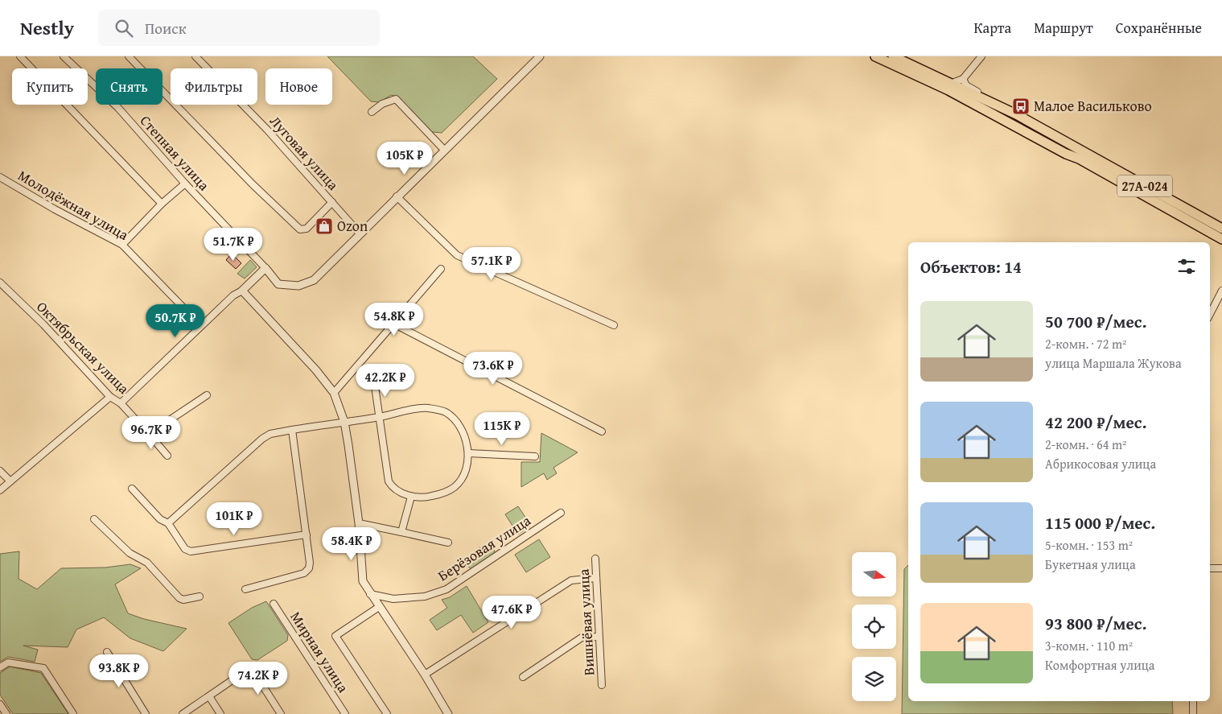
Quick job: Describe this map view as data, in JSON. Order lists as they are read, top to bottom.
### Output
{
  "streets": {
    "main road": ["27А-024"],
    "street": [
      "Степная улица",
      "Луговая улица",
      "Молодёжная улица",
      "Октябрьская улица",
      "Берёзовая улица",
      "Вишнёвая улица",
      "Мирная улица"
    ]
  },
  "places": {
    "bus stop": ["Малое Васильково"],
    "shop": ["Ozon"]
  },
  "north": "right",
  "page": {
    "header": "Nestly",
    "search": "Поиск",
    "nav": ["Карта", "Маршрут", "Сохранённые"],
    "chip": [
      "Купить",
      "Снять",
      "Фильтры",
      "Новое"
    ],
    "price": [
      "105K ₽",
      "51.7K ₽",
      "57.1K ₽",
      "54.8K ₽",
      "50.7K ₽",
      "73.6K ₽",
      "42.2K ₽",
      "115K ₽",
      "96.7K ₽",
      "101K ₽",
      "58.4K ₽",
      "47.6K ₽",
      "93.8K ₽",
      "74.2K ₽"
    ],
    "heading": "Объектов: 14",
    "list": [
      {
        "name": "50 700 ₽/мес.",
        "note": "2-комн. · 72 m² · улица Маршала Жукова"
      },
      {
        "name": "42 200 ₽/мес.",
        "note": "2-комн. · 64 m² · Абрикосовая улица"
      },
      {
        "name": "115 000 ₽/мес.",
        "note": "5-комн. · 153 m² · Букетная улица"
      },
      {
        "name": "93 800 ₽/мес.",
        "note": "3-комн. · 110 m² · Комфортная улица"
      }
    ]
  }
}
